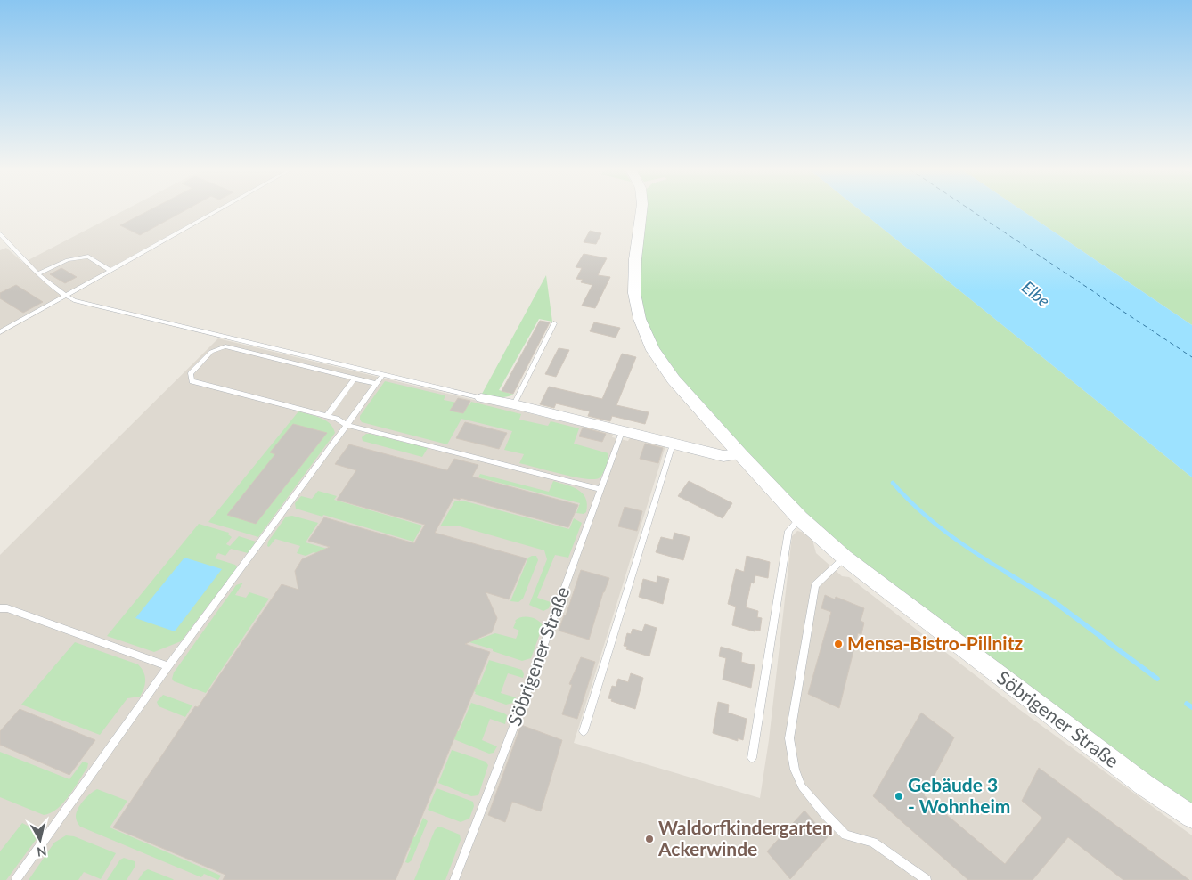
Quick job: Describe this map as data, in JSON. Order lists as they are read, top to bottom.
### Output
{
  "streets": {
    "street": ["Söbrigener Straße"]
  },
  "water": ["Elbe"],
  "places": ["Mensa-Bistro-Pillnitz", "Gebäude 3 - Wohnheim", "Waldorfkindergarten Ackerwinde"],
  "north": "bottom"
}
